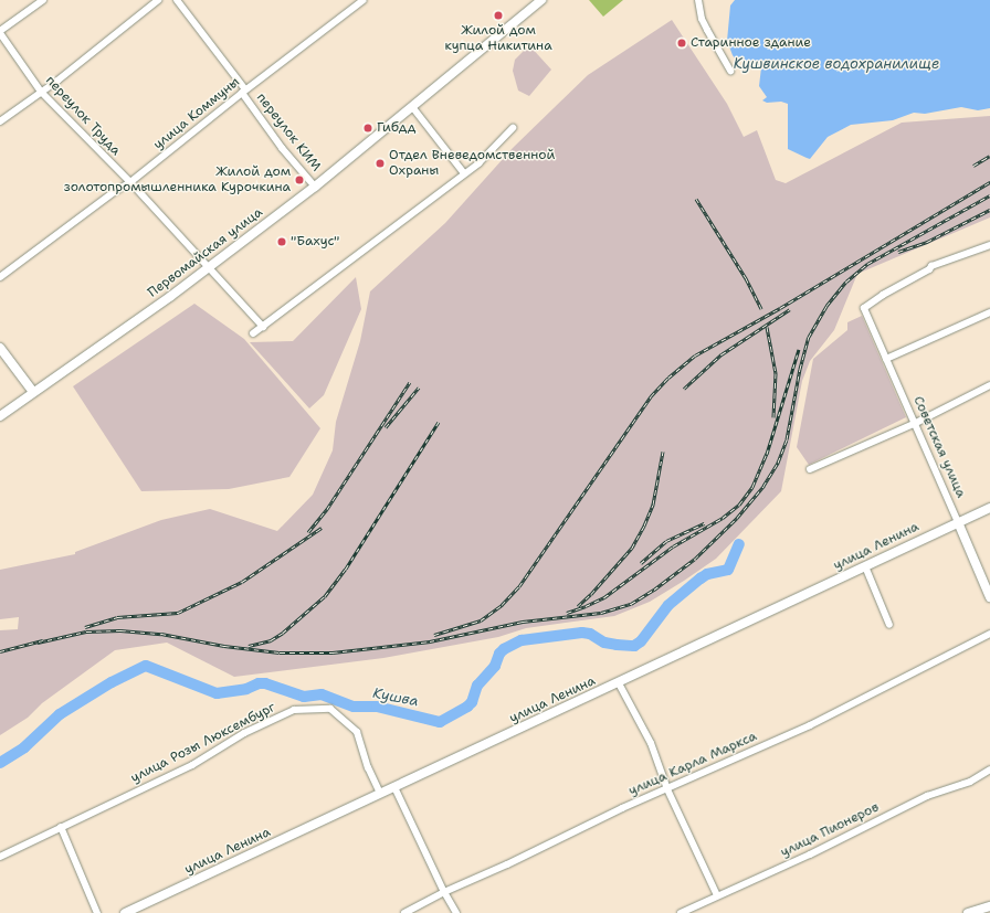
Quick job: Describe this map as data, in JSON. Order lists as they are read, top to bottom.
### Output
{
  "streets": {
    "main road": ["Первомайская улица", "Советская улица", "улица Ленина"],
    "street": [
      "улица Коммуны",
      "переулок Труда",
      "переулок КИМ",
      "улица Розы Люксембург",
      "улица Карла Маркса",
      "улица Пионеров"
    ]
  },
  "crossings": [
    ["улица Коммуны", "переулок Труда"],
    ["улица Коммуны", "переулок КИМ"],
    ["переулок Труда", "Первомайская улица"],
    ["переулок КИМ", "Первомайская улица"],
    ["Советская улица", "улица Ленина"],
    ["улица Ленина", "улица Розы Люксембург"]
  ],
  "water": ["Кушвинское водохранилище", "Кушва"],
  "places": [
    "Жилой дом купца Никитина",
    "Старинное здание",
    "Гибдд",
    "Отдел Вневедомственной Охраны",
    "Жилой дом золотопромышленника Курочкина",
    "\"Бахус\""
  ]
}
